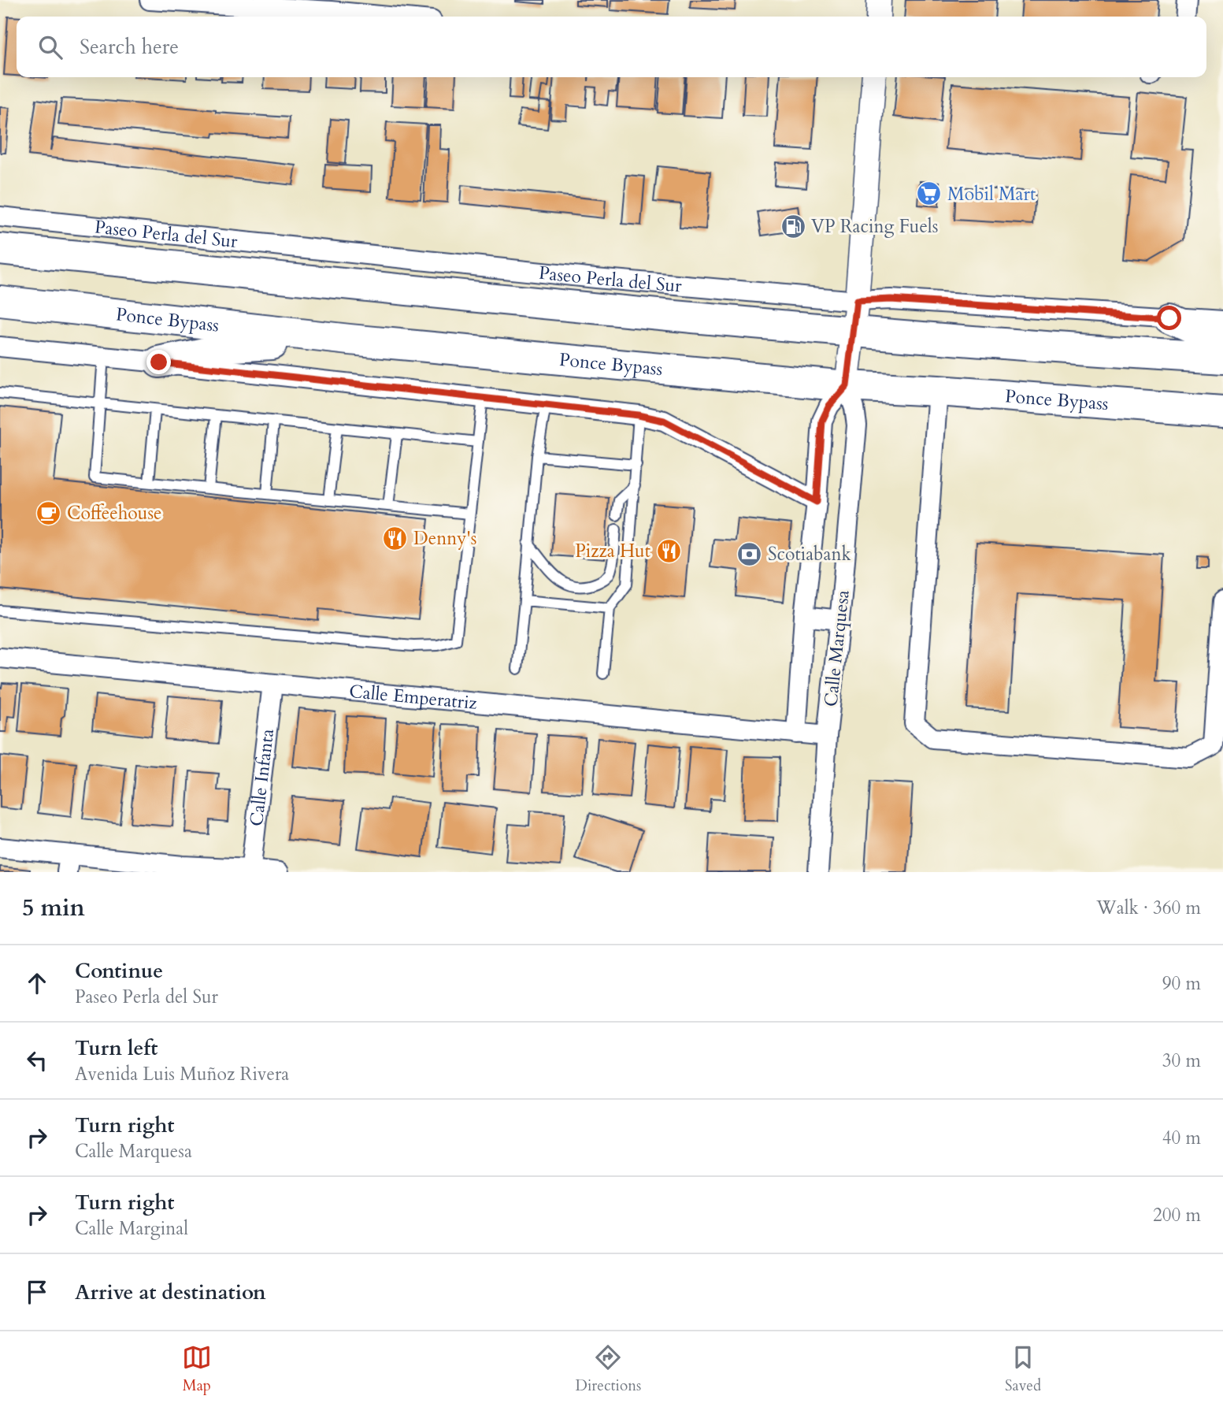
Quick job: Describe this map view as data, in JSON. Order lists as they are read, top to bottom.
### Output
{
  "streets": {
    "highway": ["Ponce Bypass"],
    "street": [
      "Paseo Perla del Sur",
      "Calle Marquesa",
      "Calle Emperatriz",
      "Calle Infanta"
    ]
  },
  "crossings": [
    ["Ponce Bypass", "Calle Marquesa"],
    ["Calle Marquesa", "Calle Emperatriz"],
    ["Calle Emperatriz", "Calle Infanta"]
  ],
  "places": {
    "supermarket": ["Mobil Mart"],
    "fuel station": ["VP Racing Fuels"],
    "cafe": ["Coffeehouse"],
    "restaurant": ["Denny's", "Pizza Hut"],
    "bank": ["Scotiabank"]
  },
  "page": {
    "search": "Search here",
    "heading": ["5 min", "Walk · 360 m"],
    "list": [
      ["Continue", "Paseo Perla del Sur", "90 m"],
      ["Turn left", "Avenida Luis Muñoz Rivera", "30 m"],
      ["Turn right", "Calle Marquesa", "40 m"],
      ["Turn right", "Calle Marginal", "200 m"],
      "Arrive at destination"
    ],
    "nav": ["Map", "Directions", "Saved"]
  }
}
